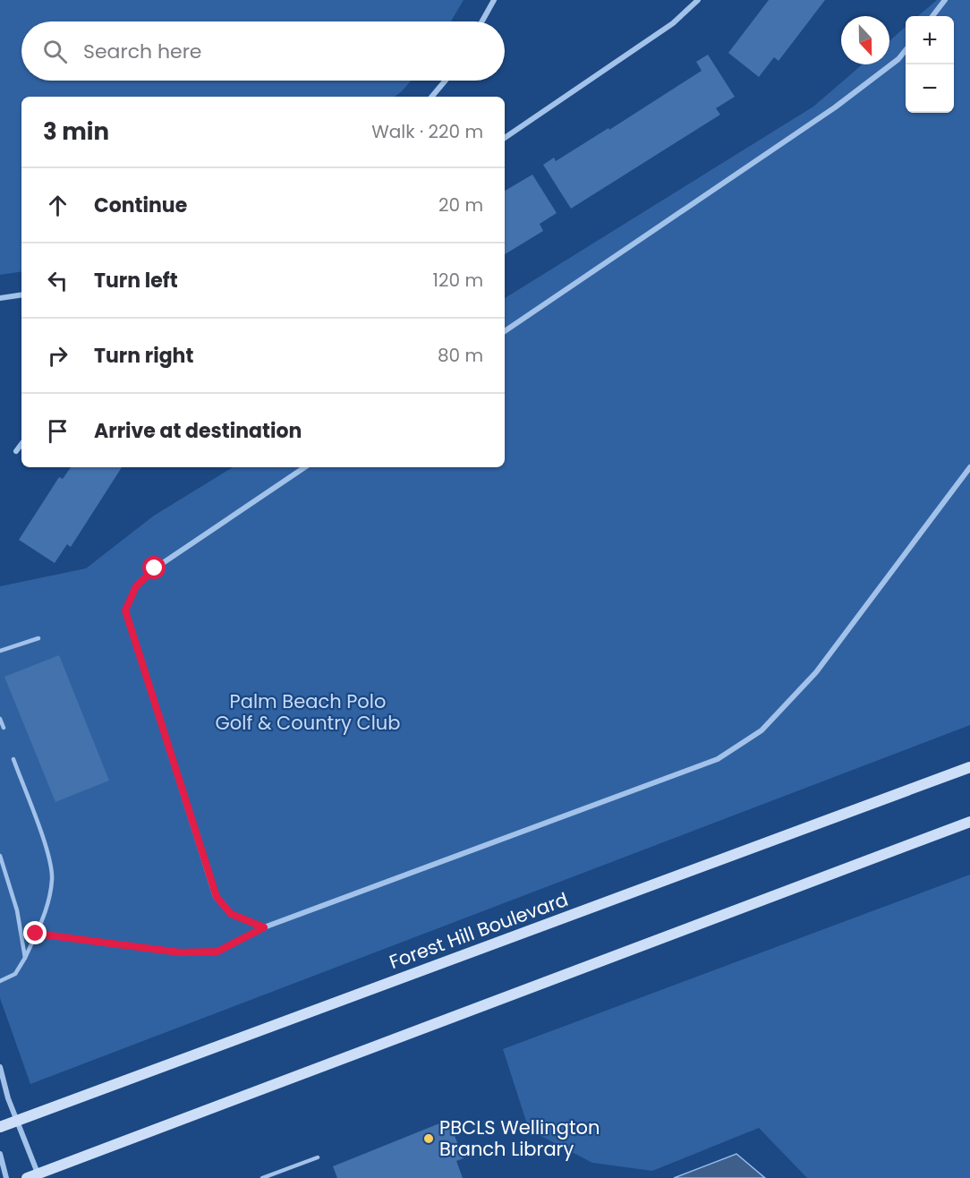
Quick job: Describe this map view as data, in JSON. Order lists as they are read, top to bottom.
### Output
{
  "streets": {
    "main road": ["Forest Hill Boulevard"]
  },
  "parks": ["Palm Beach Polo Golf & Country Club"],
  "places": ["PBCLS Wellington Branch Library"],
  "north": "bottom",
  "page": {
    "map_buttons": ["+", "−"],
    "search": "Search here",
    "heading": ["3 min", "Walk · 220 m"],
    "list": [
      ["Continue", "20 m"],
      ["Turn left", "120 m"],
      ["Turn right", "80 m"],
      "Arrive at destination"
    ]
  }
}
